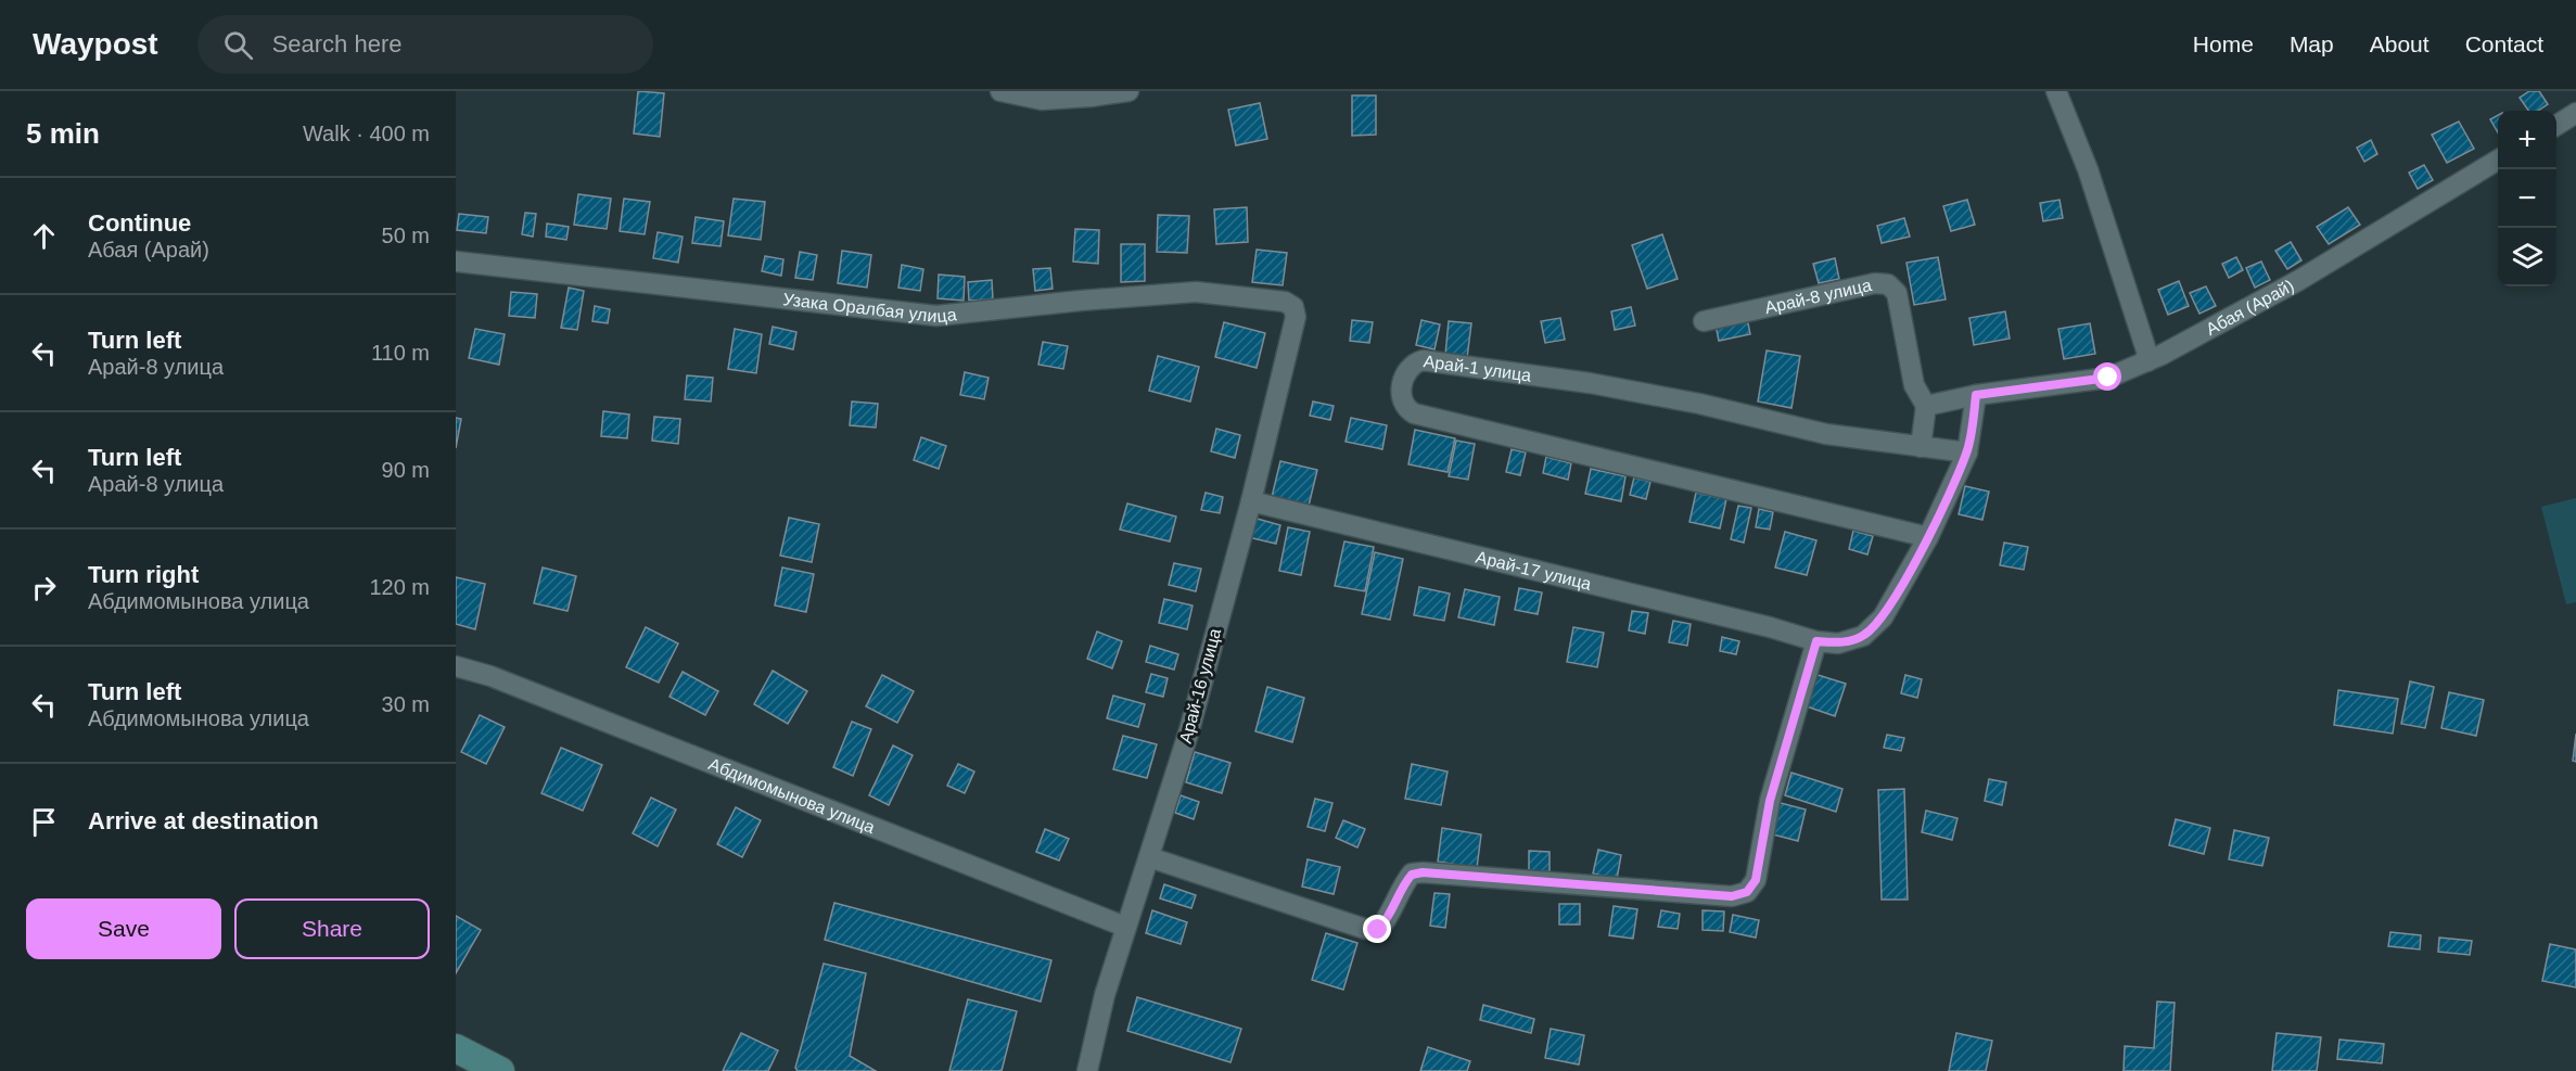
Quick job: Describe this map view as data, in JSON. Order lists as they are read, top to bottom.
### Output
{
  "streets": {
    "street": [
      "Арай-8 улица",
      "Узака Оралбая улица",
      "Абая (Арай)",
      "Арай-1 улица",
      "Арай-17 улица",
      "Арай-16 улица",
      "Абдимомынова улица"
    ]
  },
  "crossings": [
    ["Узака Оралбая улица", "Арай-16 улица"],
    ["Арай-17 улица", "Арай-16 улица"],
    ["Арай-16 улица", "Абдимомынова улица"]
  ],
  "page": {
    "header": "Waypost",
    "search": "Search here",
    "nav": [
      "Home",
      "Map",
      "About",
      "Contact"
    ],
    "heading": ["5 min", "Walk · 400 m"],
    "map_buttons": ["+", "−"],
    "list": [
      ["Continue", "Абая (Арай)", "50 m"],
      ["Turn left", "Арай-8 улица", "110 m"],
      ["Turn left", "Арай-8 улица", "90 m"],
      ["Turn right", "Абдимомынова улица", "120 m"],
      ["Turn left", "Абдимомынова улица", "30 m"],
      "Arrive at destination"
    ],
    "buttons": ["Save", "Share"]
  }
}
